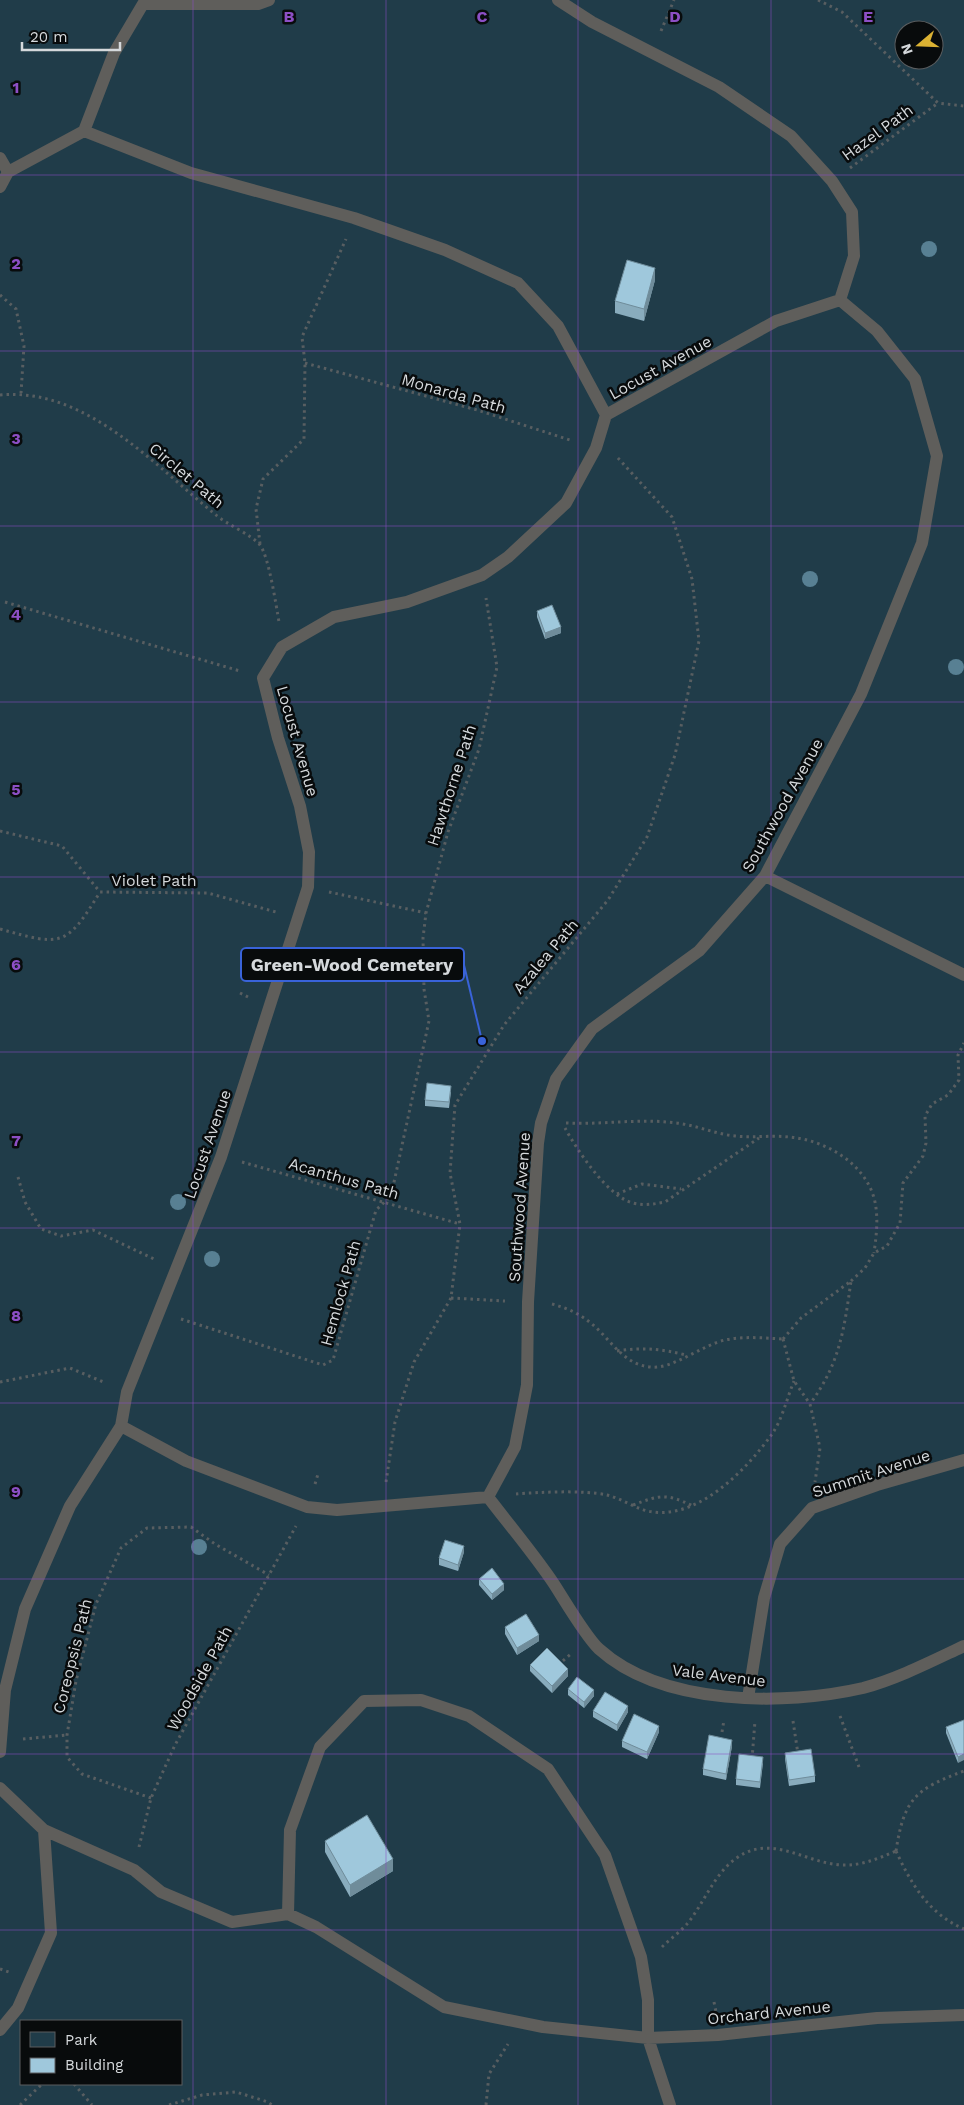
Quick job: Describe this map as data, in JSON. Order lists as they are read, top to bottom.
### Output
{
  "streets": {
    "lane": [
      "Locust Avenue",
      "Southwood Avenue",
      "Summit Avenue",
      "Vale Avenue",
      "Orchard Avenue"
    ],
    "path": [
      "Hazel Path",
      "Monarda Path",
      "Circlet Path",
      "Hawthorne Path",
      "Violet Path",
      "Azalea Path",
      "Acanthus Path",
      "Hemlock Path",
      "Coreopsis Path",
      "Woodside Path"
    ]
  },
  "crossings": [
    ["Locust Avenue", "Monarda Path"],
    ["Locust Avenue", "Hawthorne Path"],
    ["Locust Avenue", "Southwood Avenue"],
    ["Locust Avenue", "Violet Path"],
    ["Locust Avenue", "Azalea Path"],
    ["Locust Avenue", "Acanthus Path"],
    ["Locust Avenue", "Hemlock Path"],
    ["Monarda Path", "Azalea Path"],
    ["Hawthorne Path", "Acanthus Path"],
    ["Hawthorne Path", "Hemlock Path"],
    ["Southwood Avenue", "Vale Avenue"],
    ["Azalea Path", "Acanthus Path"],
    ["Acanthus Path", "Hemlock Path"],
    ["Summit Avenue", "Vale Avenue"],
    ["Coreopsis Path", "Woodside Path"]
  ],
  "places": ["Green-Wood Cemetery"],
  "legend": ["Park", "Building"],
  "scale_bar": "20 m",
  "north": "left",
  "grid": {
    "columns": [
      "B",
      "C",
      "D",
      "E"
    ],
    "rows": [
      "1",
      "2",
      "3",
      "4",
      "5",
      "6",
      "7",
      "8",
      "9"
    ]
  }
}
